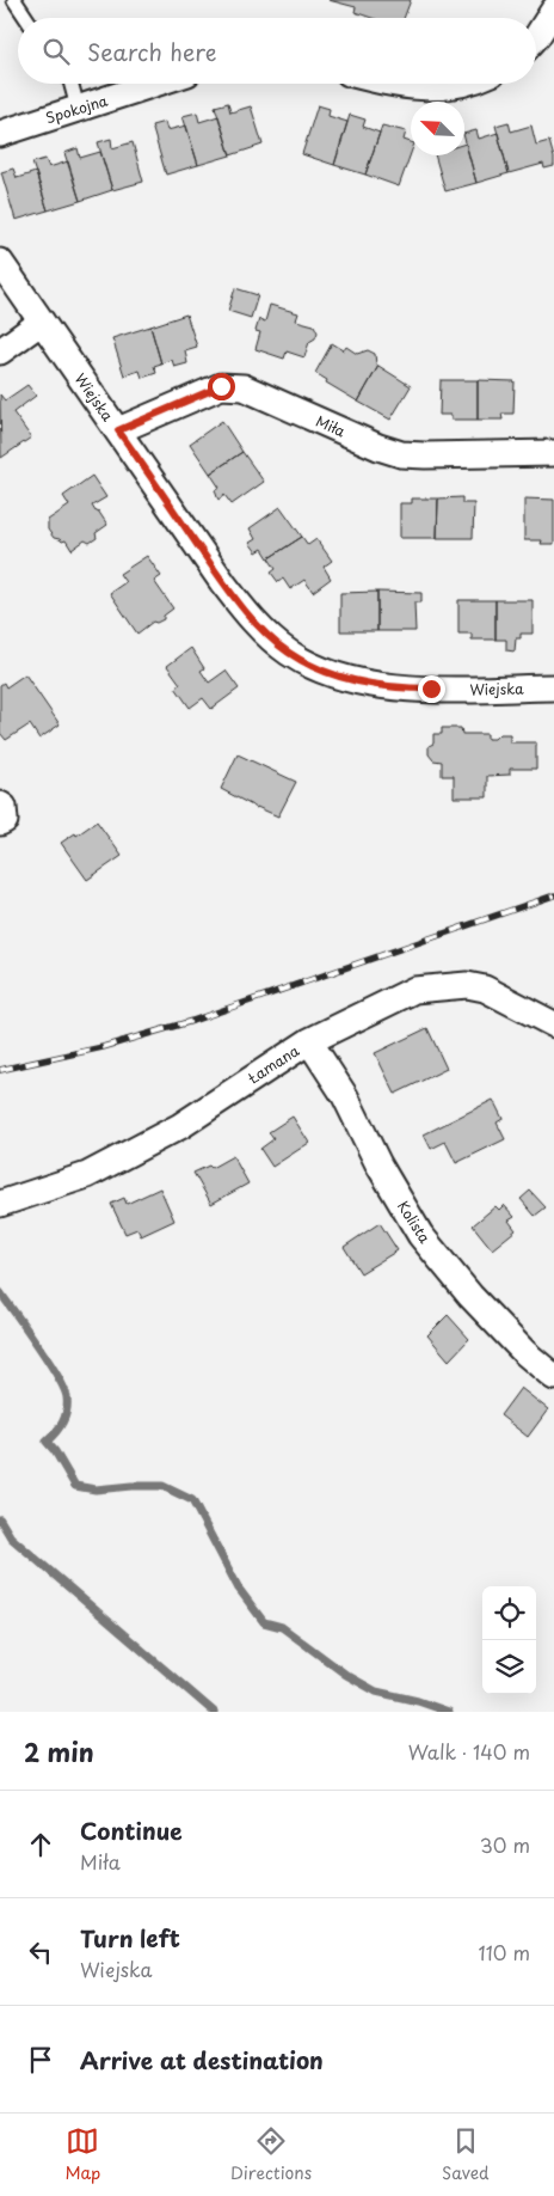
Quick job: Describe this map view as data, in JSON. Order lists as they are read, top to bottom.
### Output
{
  "streets": {
    "street": [
      "Spokojna",
      "Wiejska",
      "Miła",
      "Łamana",
      "Kolista"
    ]
  },
  "crossings": [
    ["Wiejska", "Miła"],
    ["Łamana", "Kolista"]
  ],
  "north": "top left",
  "page": {
    "search": "Search here",
    "heading": ["2 min", "Walk · 140 m"],
    "list": [
      ["Continue", "Miła", "30 m"],
      ["Turn left", "Wiejska", "110 m"],
      "Arrive at destination"
    ],
    "nav": ["Map", "Directions", "Saved"]
  }
}
